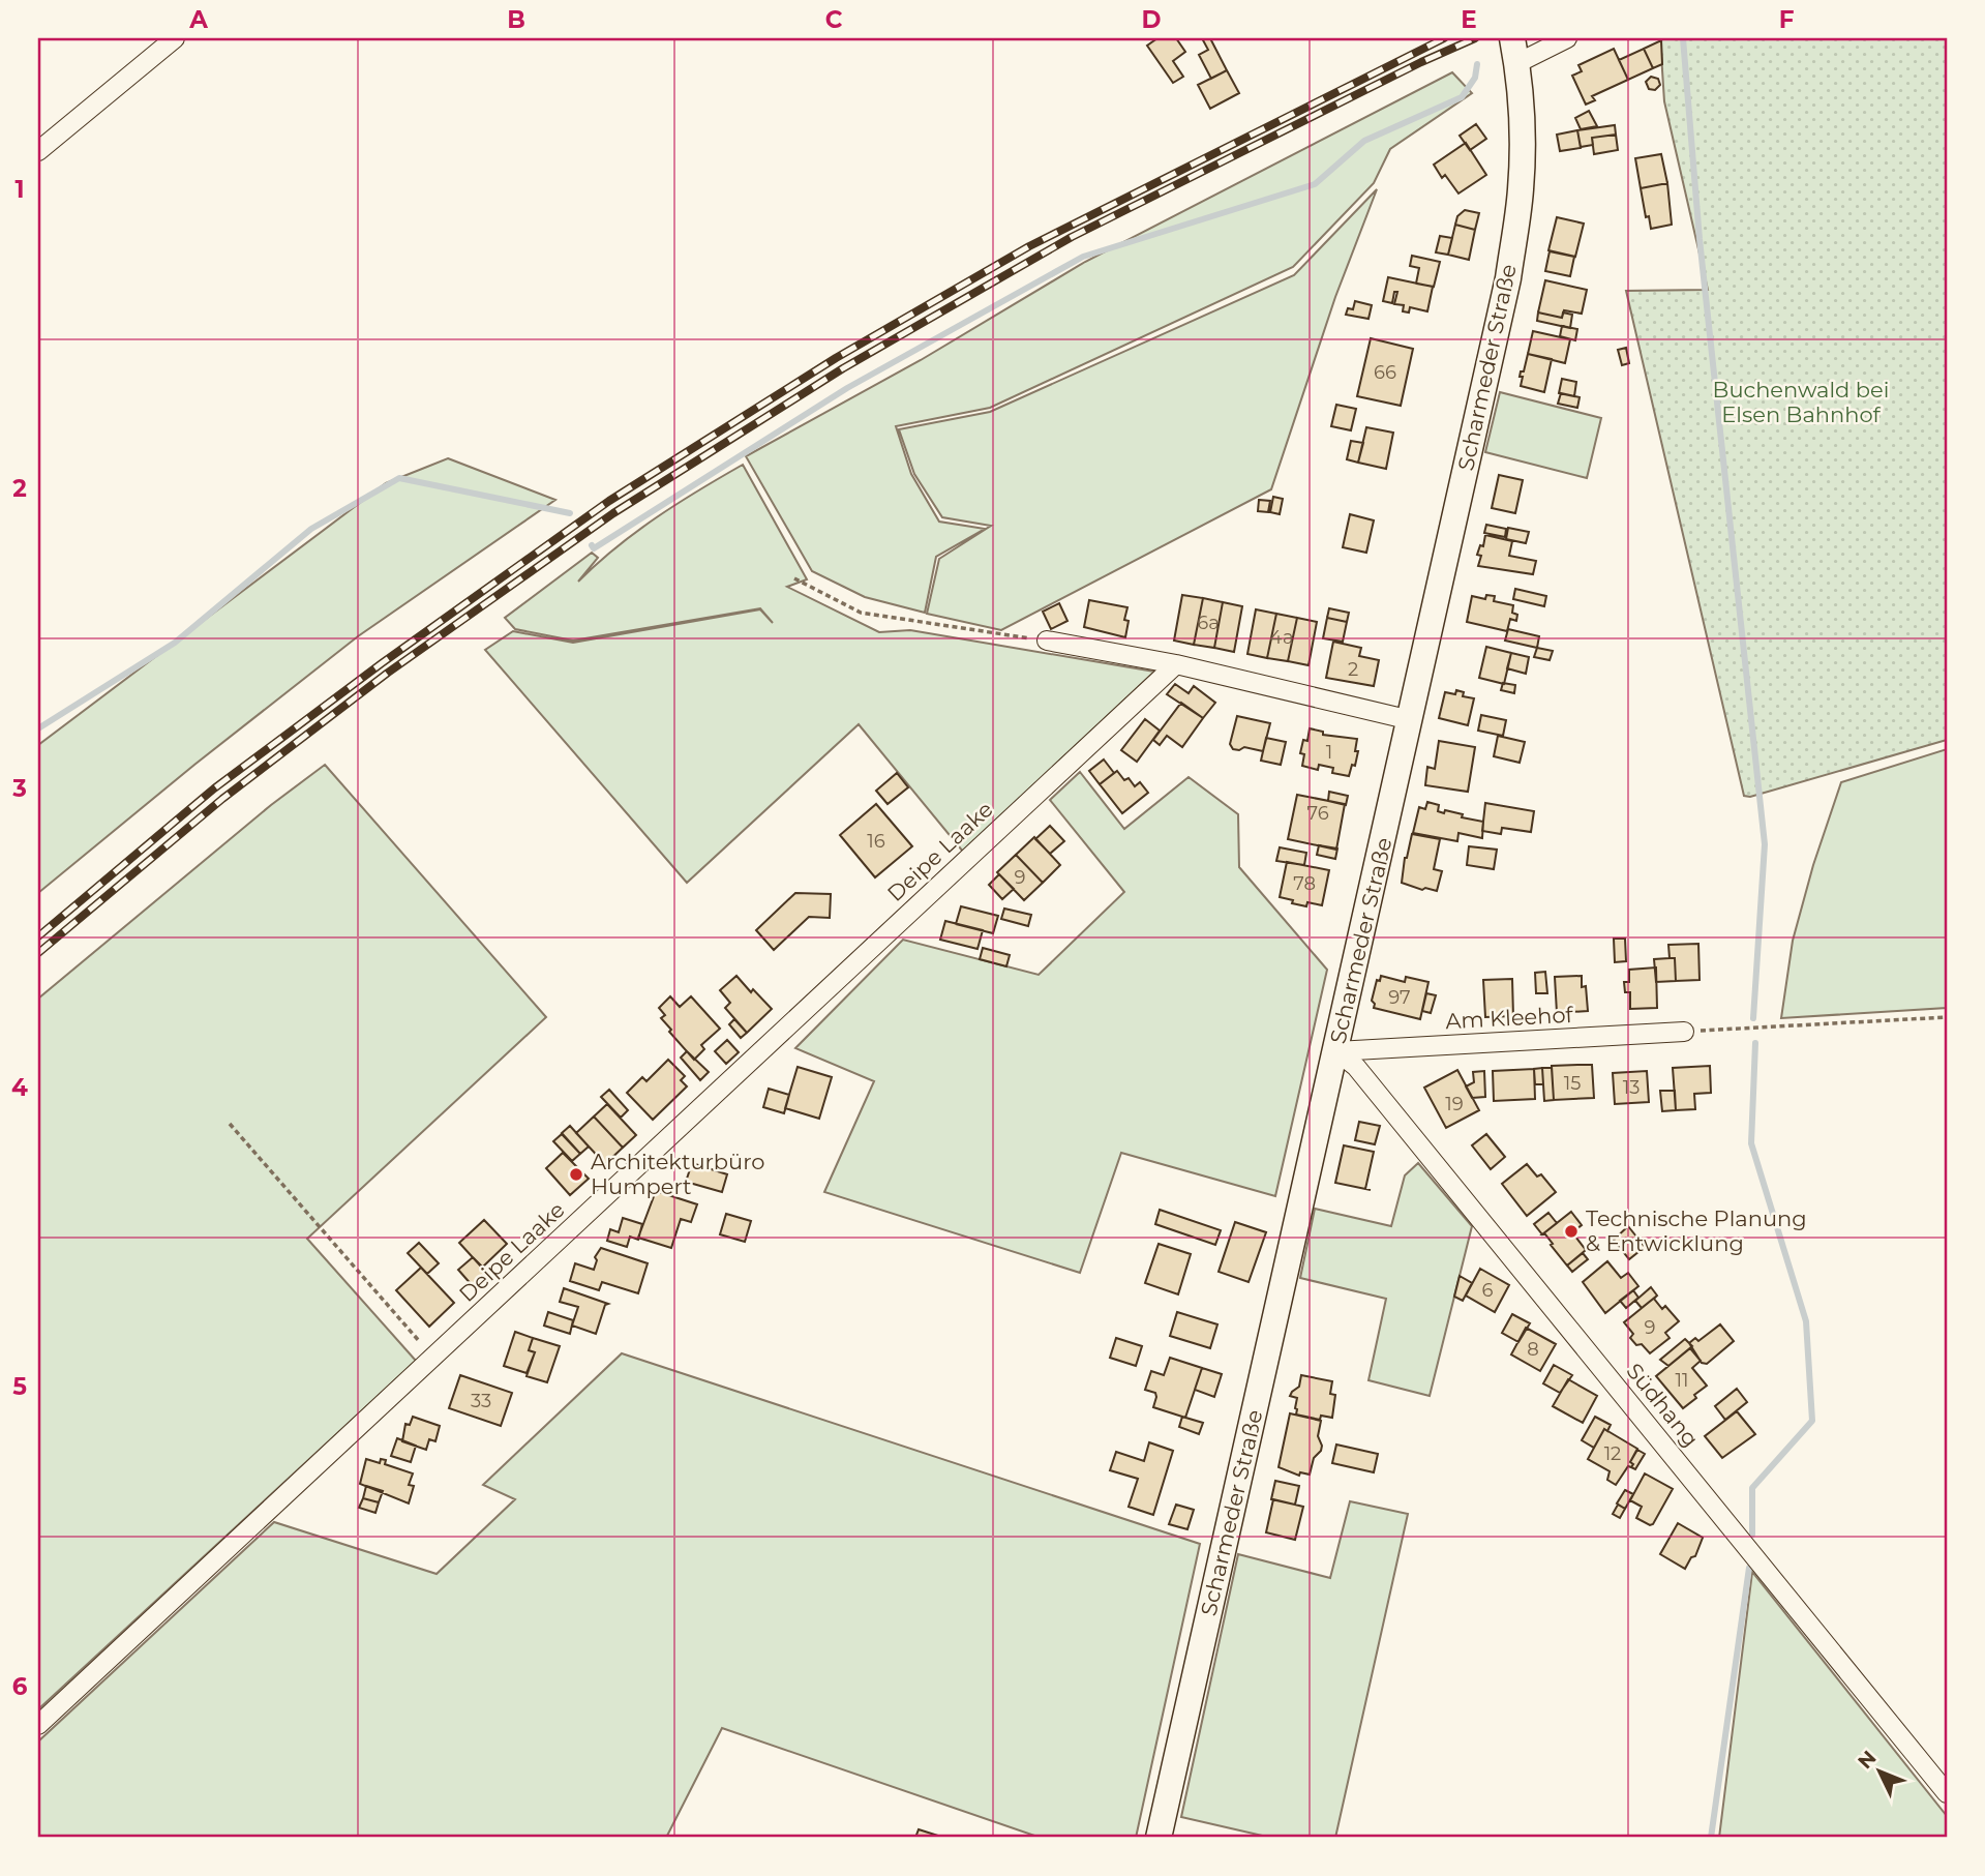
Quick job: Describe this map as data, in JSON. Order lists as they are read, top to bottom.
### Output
{
  "streets": {
    "street": [
      "Scharmeder Straße",
      "Deipe Laake",
      "Am Kleehof",
      "Südhang"
    ]
  },
  "crossings": [
    ["Scharmeder Straße", "Am Kleehof"],
    ["Scharmeder Straße", "Südhang"],
    ["Am Kleehof", "Südhang"]
  ],
  "parks": ["Buchenwald bei Elsen Bahnhof"],
  "places": ["Architekturbüro Humpert", "Technische Planung & Entwicklung"],
  "house_numbers": [
    "66",
    "6a",
    "4a",
    "2",
    "1",
    "76",
    "16",
    "9",
    "78",
    "97",
    "15",
    "13",
    "19",
    "6",
    "9",
    "8",
    "11",
    "33",
    "12"
  ],
  "north": "top left",
  "grid": {
    "columns": [
      "A",
      "B",
      "C",
      "D",
      "E",
      "F"
    ],
    "rows": [
      "1",
      "2",
      "3",
      "4",
      "5",
      "6"
    ]
  }
}
